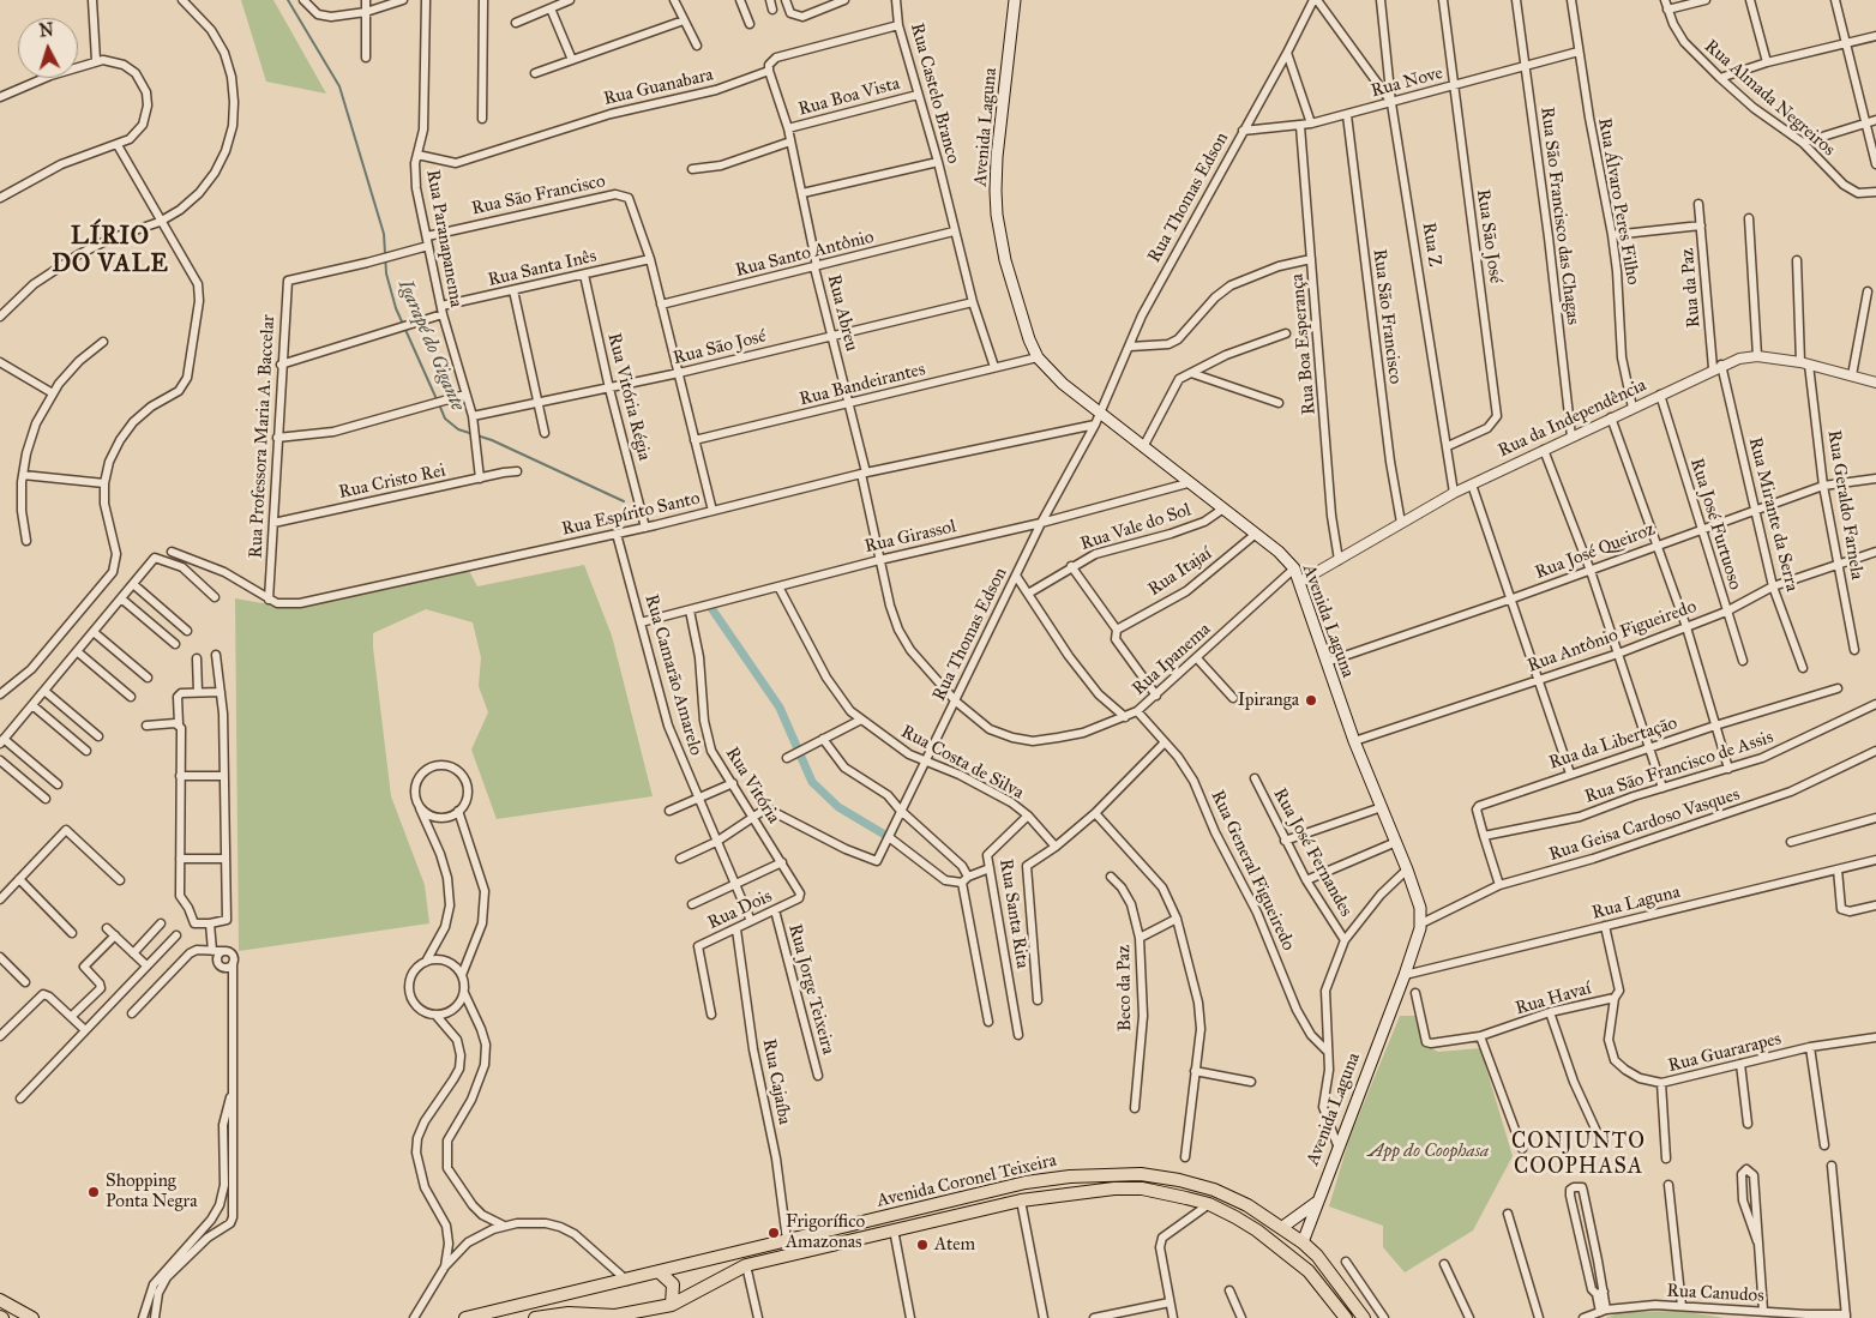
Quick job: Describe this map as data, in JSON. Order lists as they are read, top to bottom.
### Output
{
  "streets": {
    "highway": ["Avenida Coronel Teixeira"],
    "main road": ["Avenida Laguna"],
    "street": [
      "Rua Nove",
      "Rua Guanabara",
      "Rua Castelo Branco",
      "Rua Boa Vista",
      "Rua Almada Negreiros",
      "Rua São Francisco",
      "Rua Thomas Edson",
      "Rua Álvaro Peres Filho",
      "Rua São Francisco das Chagas",
      "Rua São José",
      "Rua Paranapanema",
      "Rua Z",
      "Rua Santo Antônio",
      "Rua Santa Inês",
      "Rua da Paz",
      "Rua Abreu",
      "Rua Boa Esperança",
      "Rua Bandeirantes",
      "Rua Vitória Régia",
      "Rua da Independência",
      "Rua Professora Maria A. Baccelar",
      "Rua Cristo Rei",
      "Rua Geraldo Farnela",
      "Rua Espírito Santo",
      "Rua Mirante da Serra",
      "Rua José Furtuoso",
      "Rua Vale do Sol",
      "Rua Girassol",
      "Rua José Queiroz",
      "Rua Itajaí",
      "Rua Antônio Figueiredo",
      "Rua Ipanema",
      "Rua Camarão Amarelo",
      "Rua da Libertação",
      "Rua Costa de Silva",
      "Rua São Francisco de Assis",
      "Rua Vitória",
      "Rua Geisa Cardoso Vasques",
      "Rua José Fernandes",
      "Rua General Figueiredo",
      "Rua Laguna",
      "Rua Dois",
      "Rua Santa Rita",
      "Beco da Paz",
      "Rua Jorge Teixeira",
      "Rua Havaí",
      "Rua Guararapes",
      "Rua Cajaíba",
      "Rua Canudos"
    ]
  },
  "crossings": [
    ["Rua Nove", "Rua São Francisco"],
    ["Rua Nove", "Rua Thomas Edson"],
    ["Rua Nove", "Rua Álvaro Peres Filho"],
    ["Rua Nove", "Rua São Francisco das Chagas"],
    ["Rua Nove", "Rua São José"],
    ["Rua Nove", "Rua Z"],
    ["Rua Nove", "Rua Boa Esperança"],
    ["Rua Guanabara", "Rua Castelo Branco"],
    ["Rua Guanabara", "Rua Paranapanema"],
    ["Rua Guanabara", "Rua Abreu"],
    ["Rua Castelo Branco", "Rua Boa Vista"],
    ["Rua Castelo Branco", "Rua São José"],
    ["Rua Castelo Branco", "Rua Santo Antônio"],
    ["Rua Castelo Branco", "Rua Bandeirantes"],
    ["Rua Boa Vista", "Rua Abreu"],
    ["Avenida Laguna", "Rua Thomas Edson"],
    ["Avenida Laguna", "Rua Bandeirantes"],
    ["Avenida Laguna", "Rua da Independência"],
    ["Avenida Laguna", "Rua Vale do Sol"],
    ["Avenida Laguna", "Rua Girassol"],
    ["Avenida Laguna", "Rua José Queiroz"],
    ["Avenida Laguna", "Rua Itajaí"],
    ["Avenida Laguna", "Rua Antônio Figueiredo"],
    ["Avenida Laguna", "Rua Ipanema"],
    ["Avenida Laguna", "Rua Geisa Cardoso Vasques"],
    ["Avenida Laguna", "Rua Laguna"],
    ["Avenida Laguna", "Avenida Coronel Teixeira"],
    ["Rua São Francisco", "Rua Paranapanema"],
    ["Rua São Francisco", "Rua Santa Inês"],
    ["Rua São Francisco", "Rua da Independência"],
    ["Rua Thomas Edson", "Rua Espírito Santo"],
    ["Rua Thomas Edson", "Rua Girassol"],
    ["Rua Thomas Edson", "Rua Ipanema"],
    ["Rua Thomas Edson", "Rua Costa de Silva"],
    ["Rua Thomas Edson", "Rua Vitória"],
    ["Rua Álvaro Peres Filho", "Rua da Independência"],
    ["Rua São Francisco das Chagas", "Rua da Independência"],
    ["Rua São José", "Rua Paranapanema"],
    ["Rua São José", "Rua Z"],
    ["Rua São José", "Rua Abreu"],
    ["Rua São José", "Rua Vitória Régia"],
    ["Rua Paranapanema", "Rua Santa Inês"],
    ["Rua Paranapanema", "Rua Professora Maria A. Baccelar"],
    ["Rua Paranapanema", "Rua Cristo Rei"],
    ["Rua Z", "Rua da Independência"],
    ["Rua Santo Antônio", "Rua Abreu"],
    ["Rua Santa Inês", "Rua Vitória Régia"],
    ["Rua Santa Inês", "Rua Professora Maria A. Baccelar"],
    ["Rua da Paz", "Rua da Independência"],
    ["Rua da Paz", "Rua Mirante da Serra"],
    ["Rua Abreu", "Rua Bandeirantes"],
    ["Rua Abreu", "Rua Espírito Santo"],
    ["Rua Abreu", "Rua Ipanema"],
    ["Rua Boa Esperança", "Rua da Independência"],
    ["Rua Vitória Régia", "Rua Espírito Santo"],
    ["Rua da Independência", "Rua Geraldo Farnela"],
    ["Rua da Independência", "Rua Mirante da Serra"],
    ["Rua da Independência", "Rua José Furtuoso"],
    ["Rua Professora Maria A. Baccelar", "Rua Cristo Rei"],
    ["Rua Professora Maria A. Baccelar", "Rua Espírito Santo"],
    ["Rua Geraldo Farnela", "Rua José Queiroz"],
    ["Rua Geraldo Farnela", "Rua Antônio Figueiredo"],
    ["Rua Espírito Santo", "Rua Ipanema"],
    ["Rua Espírito Santo", "Rua Camarão Amarelo"],
    ["Rua Mirante da Serra", "Rua José Queiroz"],
    ["Rua Mirante da Serra", "Rua Antônio Figueiredo"],
    ["Rua José Furtuoso", "Rua José Queiroz"],
    ["Rua José Furtuoso", "Rua Antônio Figueiredo"],
    ["Rua Girassol", "Rua Ipanema"],
    ["Rua Girassol", "Rua Camarão Amarelo"],
    ["Rua Girassol", "Rua Costa de Silva"],
    ["Rua Girassol", "Rua Vitória"],
    ["Rua Ipanema", "Rua General Figueiredo"],
    ["Rua Camarão Amarelo", "Rua Dois"],
    ["Rua da Libertação", "Rua São Francisco de Assis"],
    ["Rua da Libertação", "Rua Geisa Cardoso Vasques"],
    ["Rua Costa de Silva", "Rua Santa Rita"],
    ["Rua Vitória", "Rua Dois"],
    ["Rua Laguna", "Rua Havaí"],
    ["Rua Dois", "Rua Jorge Teixeira"],
    ["Rua Dois", "Rua Cajaíba"],
    ["Rua Havaí", "Rua Guararapes"],
    ["Rua Cajaíba", "Avenida Coronel Teixeira"]
  ],
  "districts": ["LÍRIO DO VALE", "CONJUNTO COOPHASA"],
  "water": ["Igarapé do Gigante"],
  "parks": ["App do Coophasa"],
  "places": [
    "Ipiranga",
    "Shopping Ponta Negra",
    "Frigorífico Amazonas",
    "Atem"
  ],
  "north": "top"
}
